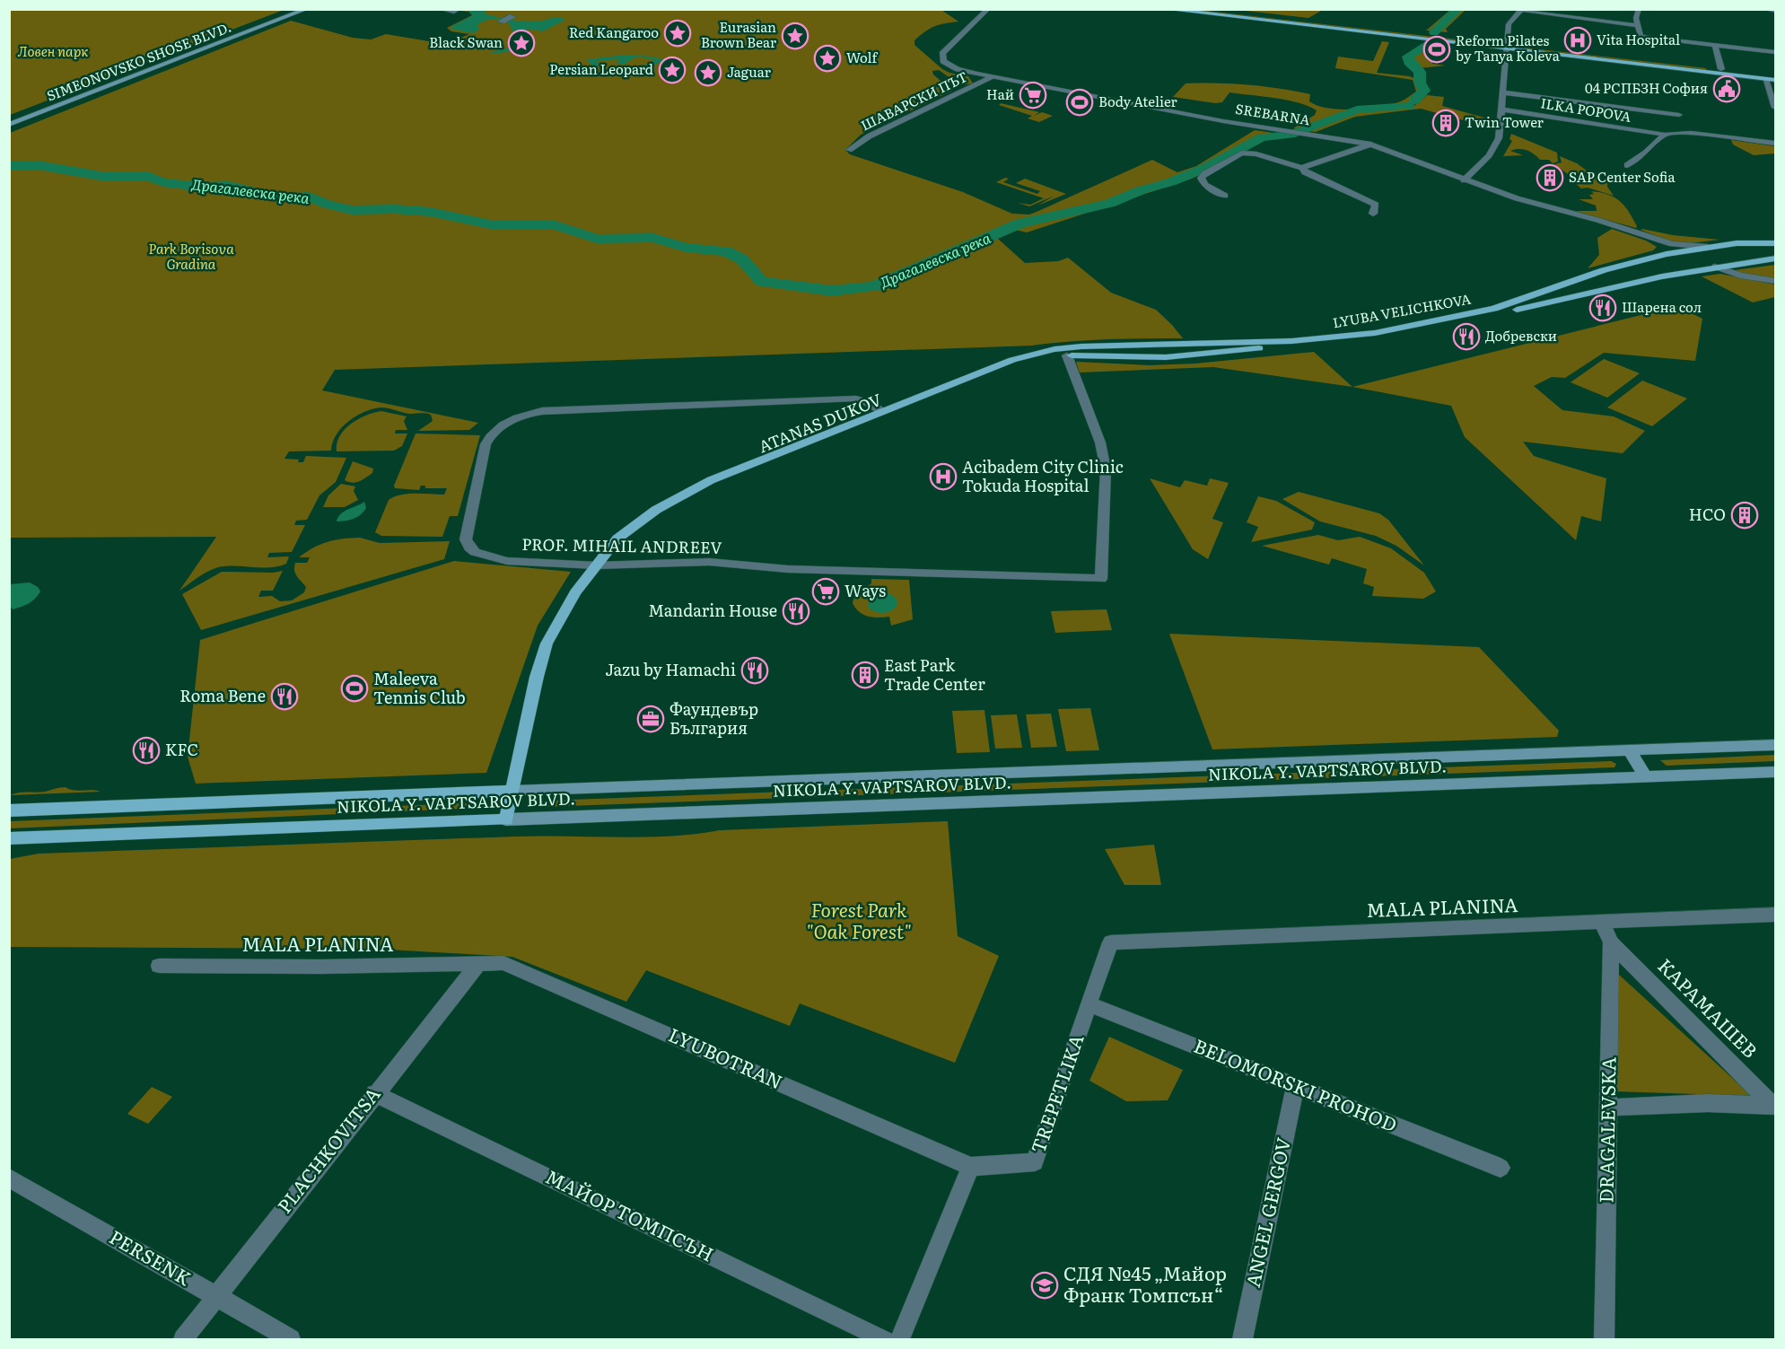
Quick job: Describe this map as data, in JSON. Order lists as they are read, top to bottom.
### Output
{
  "streets": {
    "main road": [
      "SIMEONOVSKO SHOSE BLVD.",
      "SREBARNA",
      "LYUBA VELICHKOVA",
      "ATANAS DUKOV",
      "NIKOLA Y. VAPTSAROV BLVD."
    ],
    "street": [
      "ШАВАРСКИ ПЪТ",
      "ILKA POPOVA",
      "PROF. MIHAIL ANDREEV",
      "MALA PLANINA",
      "КАРАМАШЕВ",
      "LYUBOTRAN",
      "BELOMORSKI PROHOD",
      "TREPETLIKA",
      "DRAGALEVSKA",
      "PLACHKOVITSA",
      "ANGEL GERGOV",
      "МАЙОР ТОМПСЪН",
      "PERSENK"
    ]
  },
  "crossings": [
    ["ШАВАРСКИ ПЪТ", "SREBARNA"],
    ["SREBARNA", "LYUBA VELICHKOVA"],
    ["LYUBA VELICHKOVA", "ATANAS DUKOV"],
    ["LYUBA VELICHKOVA", "PROF. MIHAIL ANDREEV"],
    ["ATANAS DUKOV", "PROF. MIHAIL ANDREEV"],
    ["ATANAS DUKOV", "NIKOLA Y. VAPTSAROV BLVD."],
    ["MALA PLANINA", "LYUBOTRAN"],
    ["MALA PLANINA", "TREPETLIKA"],
    ["MALA PLANINA", "DRAGALEVSKA"],
    ["MALA PLANINA", "PLACHKOVITSA"],
    ["КАРАМАШЕВ", "DRAGALEVSKA"],
    ["LYUBOTRAN", "TREPETLIKA"],
    ["LYUBOTRAN", "PLACHKOVITSA"],
    ["BELOMORSKI PROHOD", "TREPETLIKA"],
    ["BELOMORSKI PROHOD", "ANGEL GERGOV"],
    ["PLACHKOVITSA", "МАЙОР ТОМПСЪН"],
    ["PLACHKOVITSA", "PERSENK"]
  ],
  "water": ["Драгалевска река"],
  "parks": ["Ловен парк", "Park Borisova Gradina", "Forest Park \"Oak Forest\""],
  "places": {
    "place": [
      "Red Kangaroo",
      "Eurasian Brown Bear",
      "Black Swan",
      "Wolf",
      "Persian Leopard",
      "Jaguar"
    ],
    "hospital": ["Vita Hospital", "Acibadem City Clinic Tokuda Hospital"],
    "sports": ["Reform Pilates by Tanya Koleva", "Body Atelier", "Maleeva Tennis Club"],
    "public building": ["04 РСПБЗН София"],
    "supermarket": ["Най", "Ways"],
    "building": [
      "Twin Tower",
      "SAP Center Sofia",
      "НСО",
      "East Park Trade Center"
    ],
    "restaurant": [
      "Шарена сол",
      "Добревски",
      "Mandarin House",
      "Jazu by Hamachi",
      "Roma Bene",
      "KFC"
    ],
    "office": ["Фаундевър България"],
    "school or university": ["СДЯ №45 „Майор Франк Томпсън“"]
  }
}
